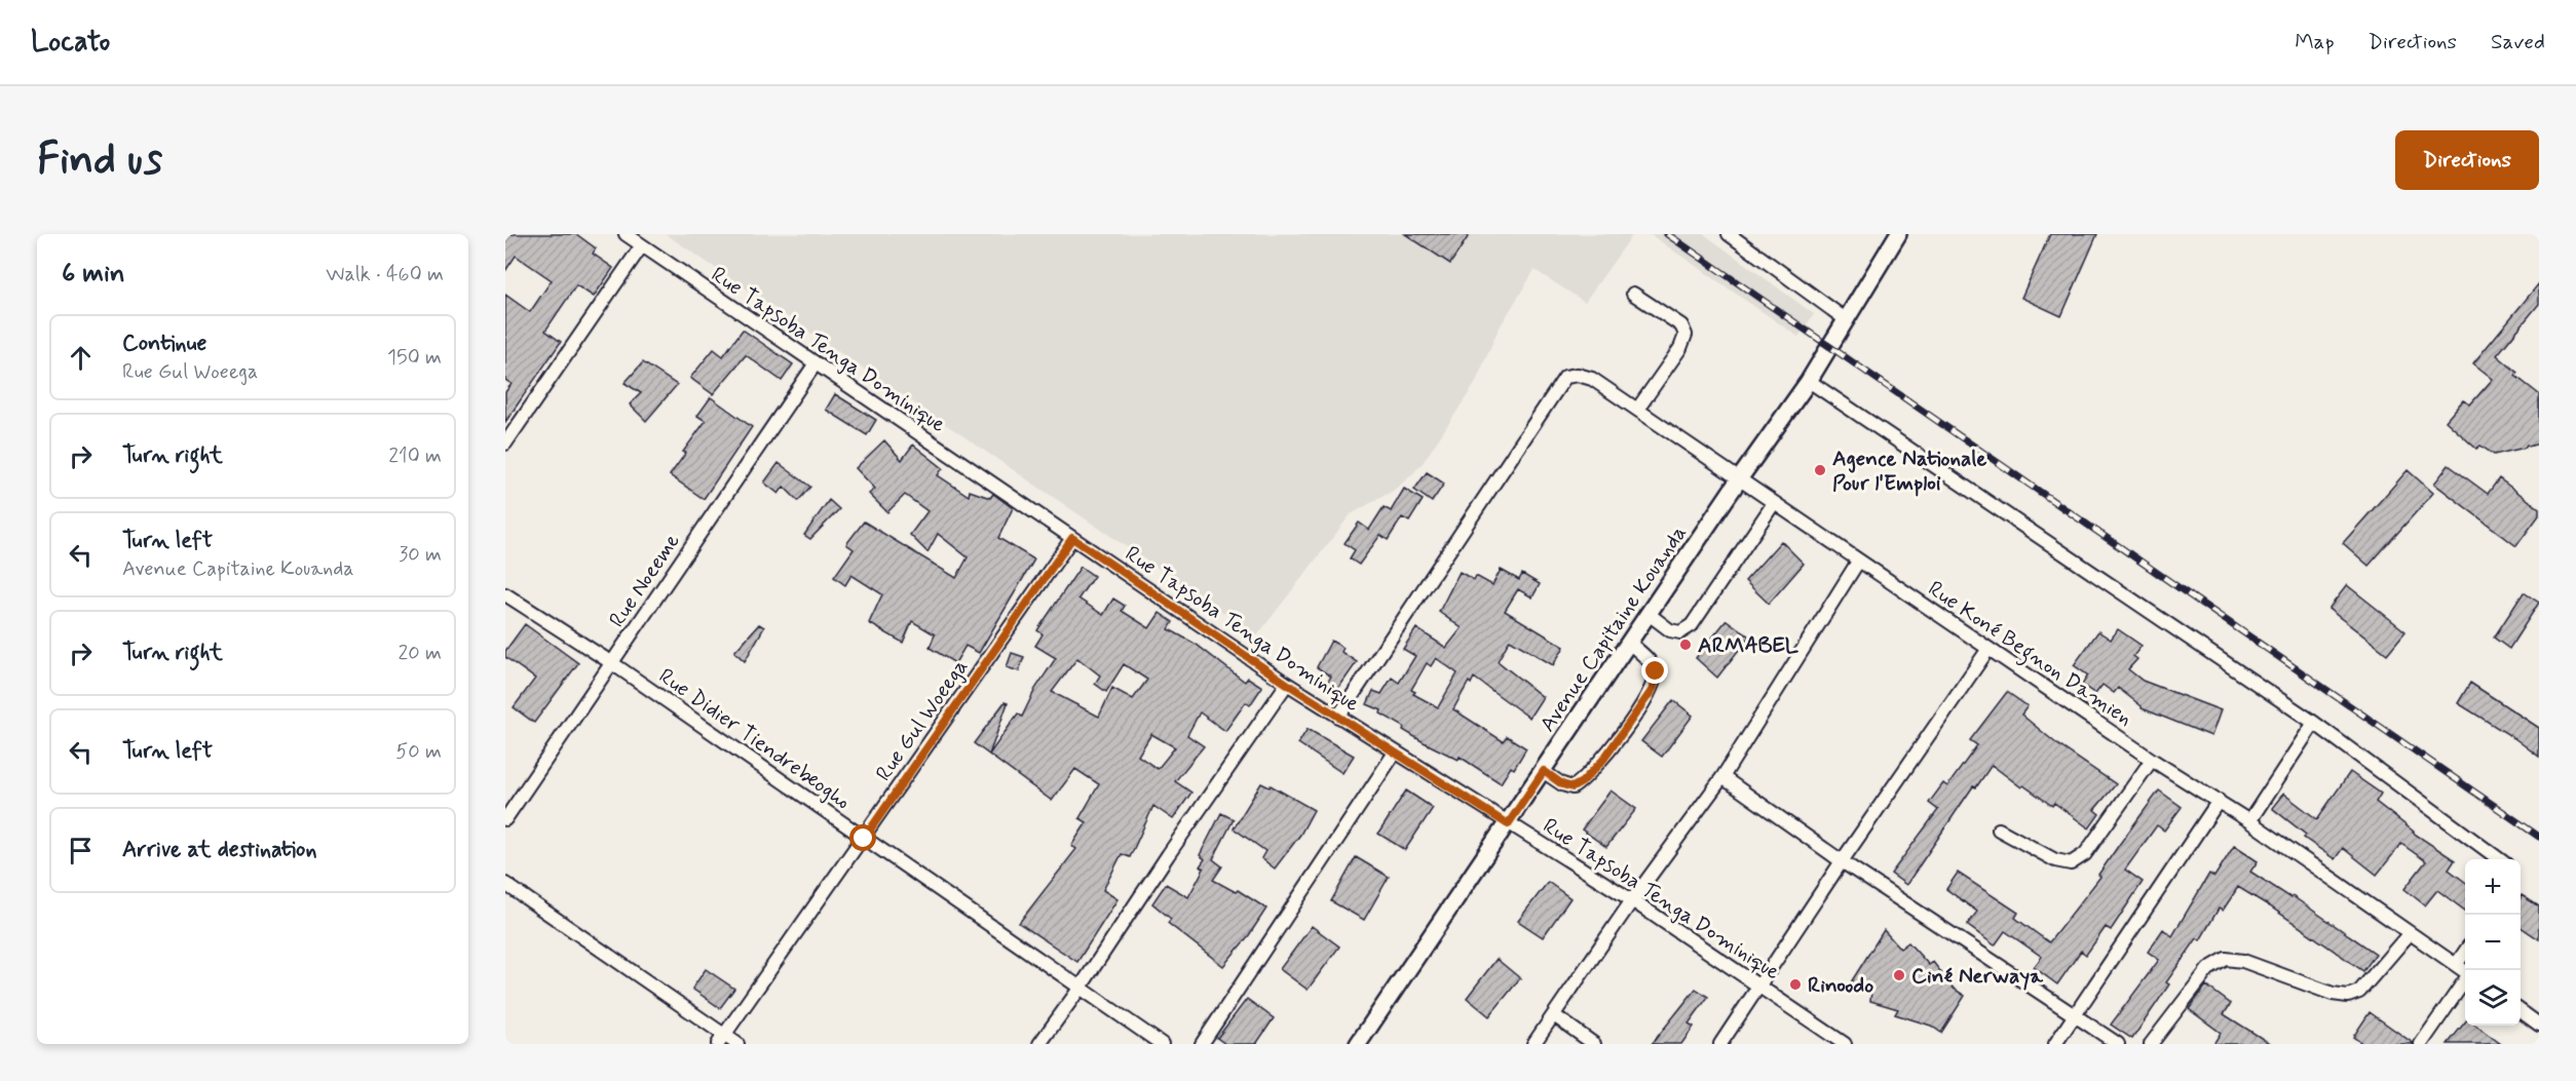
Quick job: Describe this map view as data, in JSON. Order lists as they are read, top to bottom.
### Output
{
  "streets": {
    "street": [
      "Rue Tapsoba Tenga Dominique",
      "Rue Noeeme",
      "Avenue Capitaine Kouanda",
      "Rue Koné Begnon Damien",
      "Rue Gul Woeega",
      "Rue Didier Tiendrebeogho"
    ]
  },
  "crossings": [
    ["Rue Tapsoba Tenga Dominique", "Rue Noeeme"],
    ["Rue Tapsoba Tenga Dominique", "Avenue Capitaine Kouanda"],
    ["Rue Tapsoba Tenga Dominique", "Rue Koné Begnon Damien"],
    ["Rue Tapsoba Tenga Dominique", "Rue Gul Woeega"],
    ["Rue Noeeme", "Rue Didier Tiendrebeogho"],
    ["Avenue Capitaine Kouanda", "Rue Koné Begnon Damien"],
    ["Rue Gul Woeega", "Rue Didier Tiendrebeogho"]
  ],
  "places": [
    "Agence Nationale Pour l'Emploi",
    "ARMABEL",
    "Ciné Nerwaya",
    "Rinoodo"
  ],
  "page": {
    "header": "Locato",
    "nav": ["Map", "Directions", "Saved"],
    "buttons": "Directions",
    "title": "Find us",
    "heading": ["6 min", "Walk · 460 m"],
    "list": [
      ["Continue", "Rue Gul Woeega", "150 m"],
      ["Turn right", "210 m"],
      ["Turn left", "Avenue Capitaine Kouanda", "30 m"],
      ["Turn right", "20 m"],
      ["Turn left", "50 m"],
      "Arrive at destination"
    ],
    "map_buttons": ["+", "−"]
  }
}
